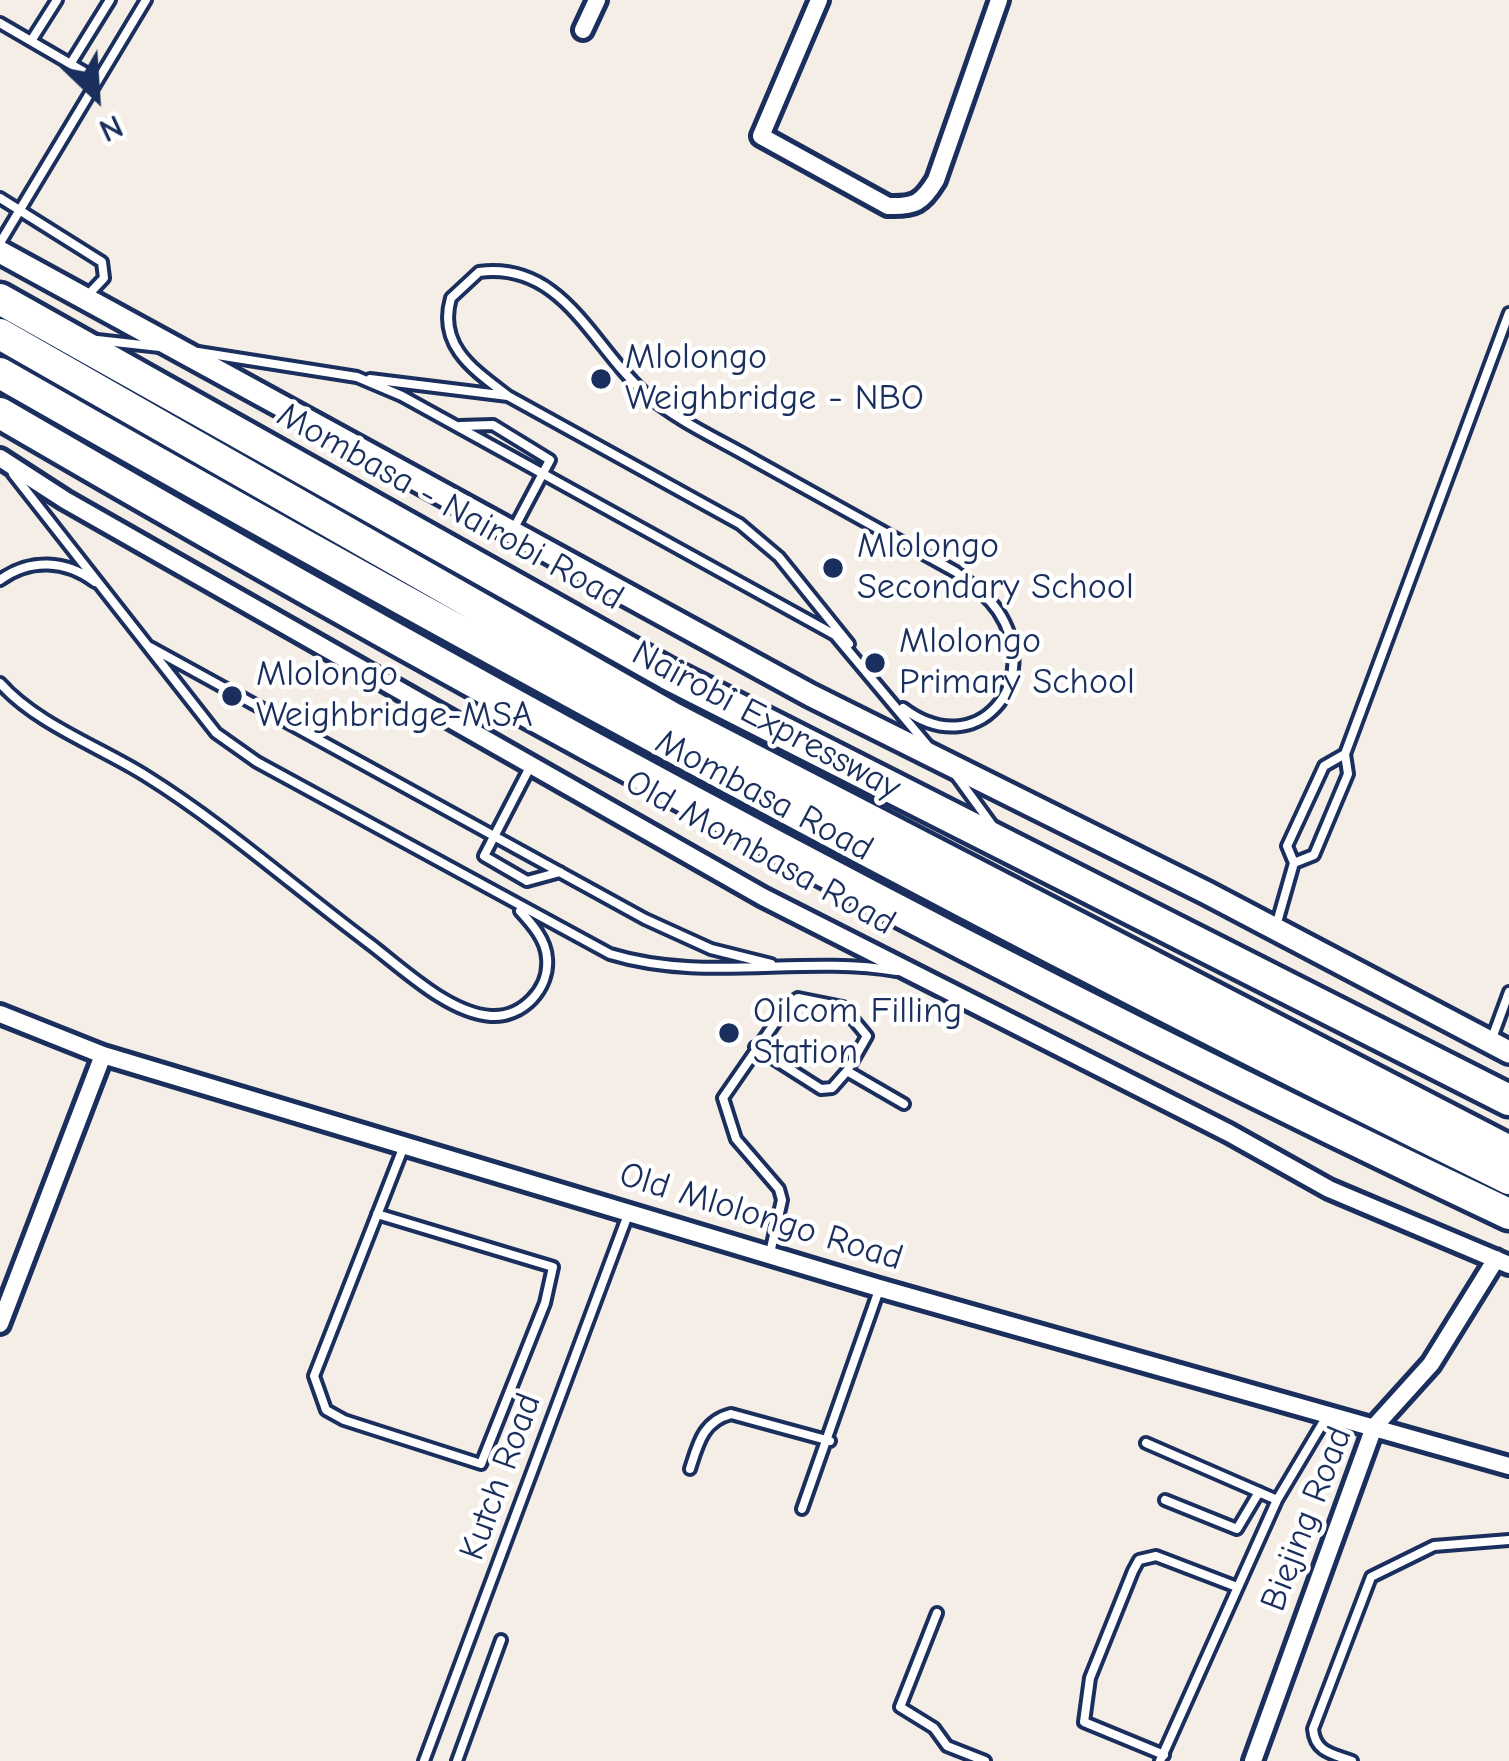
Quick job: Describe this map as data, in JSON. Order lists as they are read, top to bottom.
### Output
{
  "streets": {
    "highway": ["Mombasa - Nairobi Road", "Nairobi Expressway", "Mombasa Road"],
    "street": ["Old Mombasa Road", "Old Mlolongo Road", "Biejing Road"],
    "lane": ["Kutch Road"]
  },
  "crossings": [
    ["Old Mombasa Road", "Biejing Road"],
    ["Old Mlolongo Road", "Kutch Road"],
    ["Old Mlolongo Road", "Biejing Road"]
  ],
  "places": [
    "Mlolongo Weighbridge - NBO",
    "Mlolongo Secondary School",
    "Mlolongo Primary School",
    "Mlolongo Weighbridge-MSA",
    "Oilcom Filling Station"
  ],
  "north": "bottom right"
}
